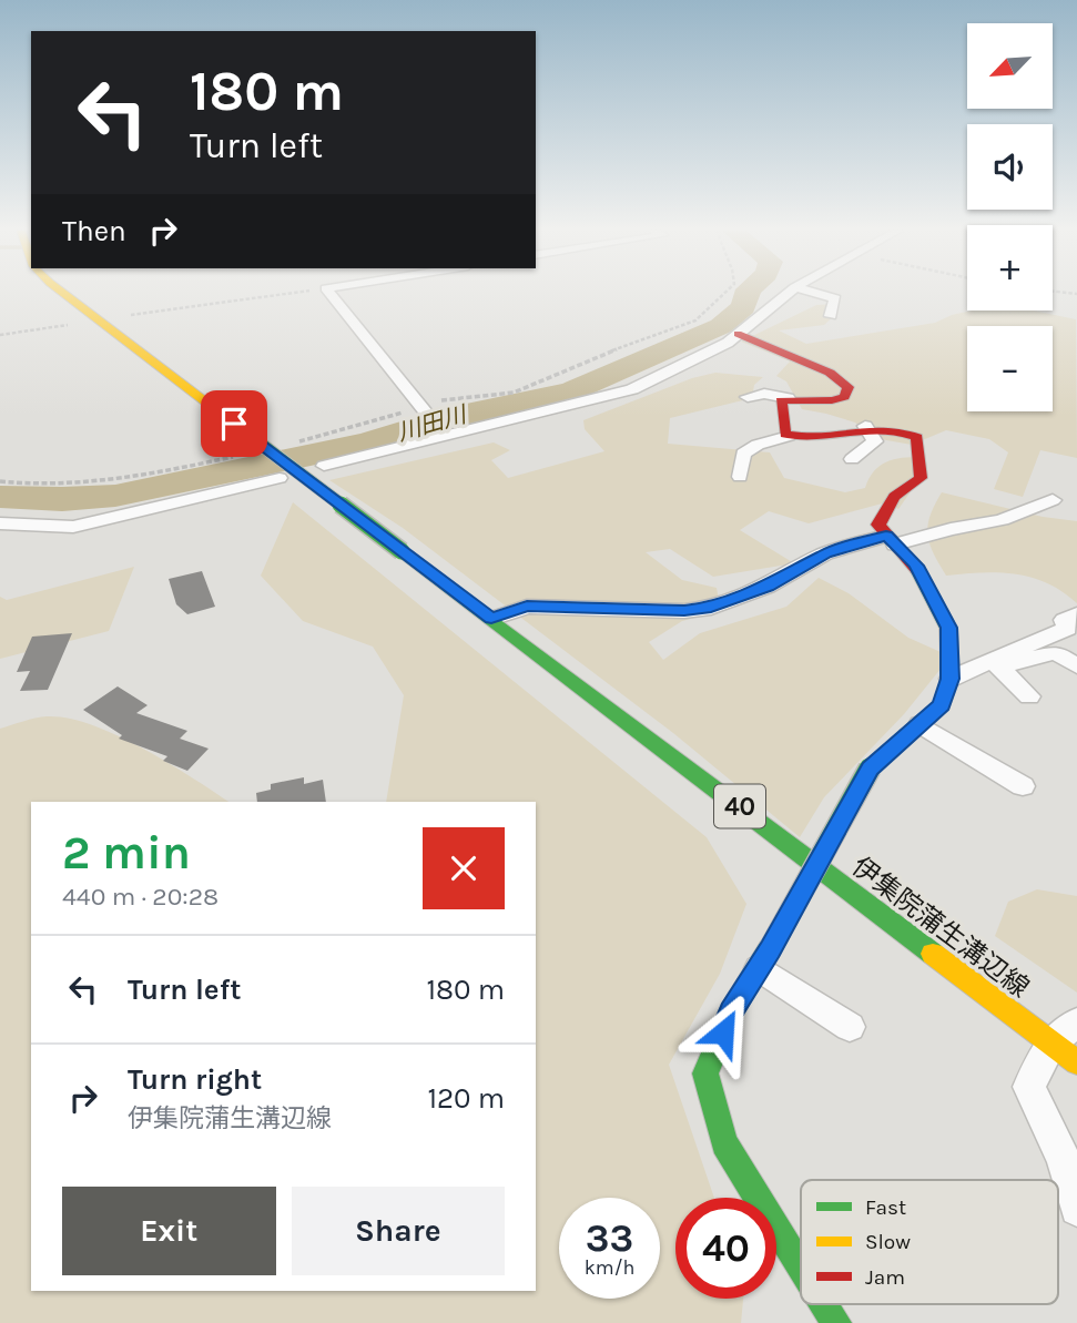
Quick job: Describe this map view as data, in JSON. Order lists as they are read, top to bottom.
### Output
{
  "streets": {
    "main road": ["40", "伊集院蒲生溝辺線"]
  },
  "water": ["川田川"],
  "legend": ["Fast", "Slow", "Jam"],
  "north": "bottom left",
  "page": {
    "map_buttons": ["+", "−"],
    "turn": ["180 m", "Turn left"],
    "then": "Then",
    "heading": ["2 min", "440 m · 20:28"],
    "list": [
      {
        "name": "Turn left",
        "value": "180 m"
      },
      {
        "name": "Turn right",
        "note": "伊集院蒲生溝辺線",
        "value": "120 m"
      }
    ],
    "buttons": ["Exit", "Share"],
    "speed": "33 km/h",
    "limit": "40"
  }
}
